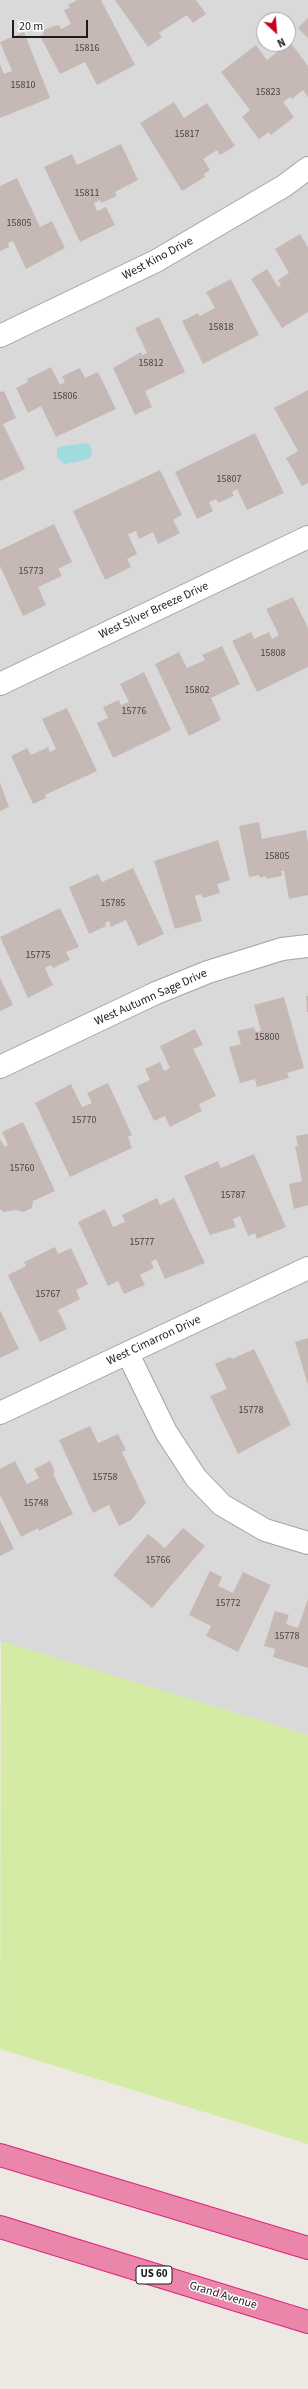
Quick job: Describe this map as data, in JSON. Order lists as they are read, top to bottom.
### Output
{
  "streets": {
    "highway": ["US 60", "Grand Avenue"],
    "street": [
      "West Kino Drive",
      "West Silver Breeze Drive",
      "West Autumn Sage Drive",
      "West Cimarron Drive"
    ]
  },
  "house_numbers": [
    "15816",
    "15810",
    "15823",
    "15817",
    "15811",
    "15805",
    "15818",
    "15812",
    "15806",
    "15807",
    "15773",
    "15808",
    "15802",
    "15776",
    "15805",
    "15785",
    "15775",
    "15800",
    "15770",
    "15760",
    "15787",
    "15777",
    "15767",
    "15778",
    "15758",
    "15748",
    "15766",
    "15772",
    "15778"
  ],
  "scale_bar": "20 m",
  "north": "bottom right"
}
